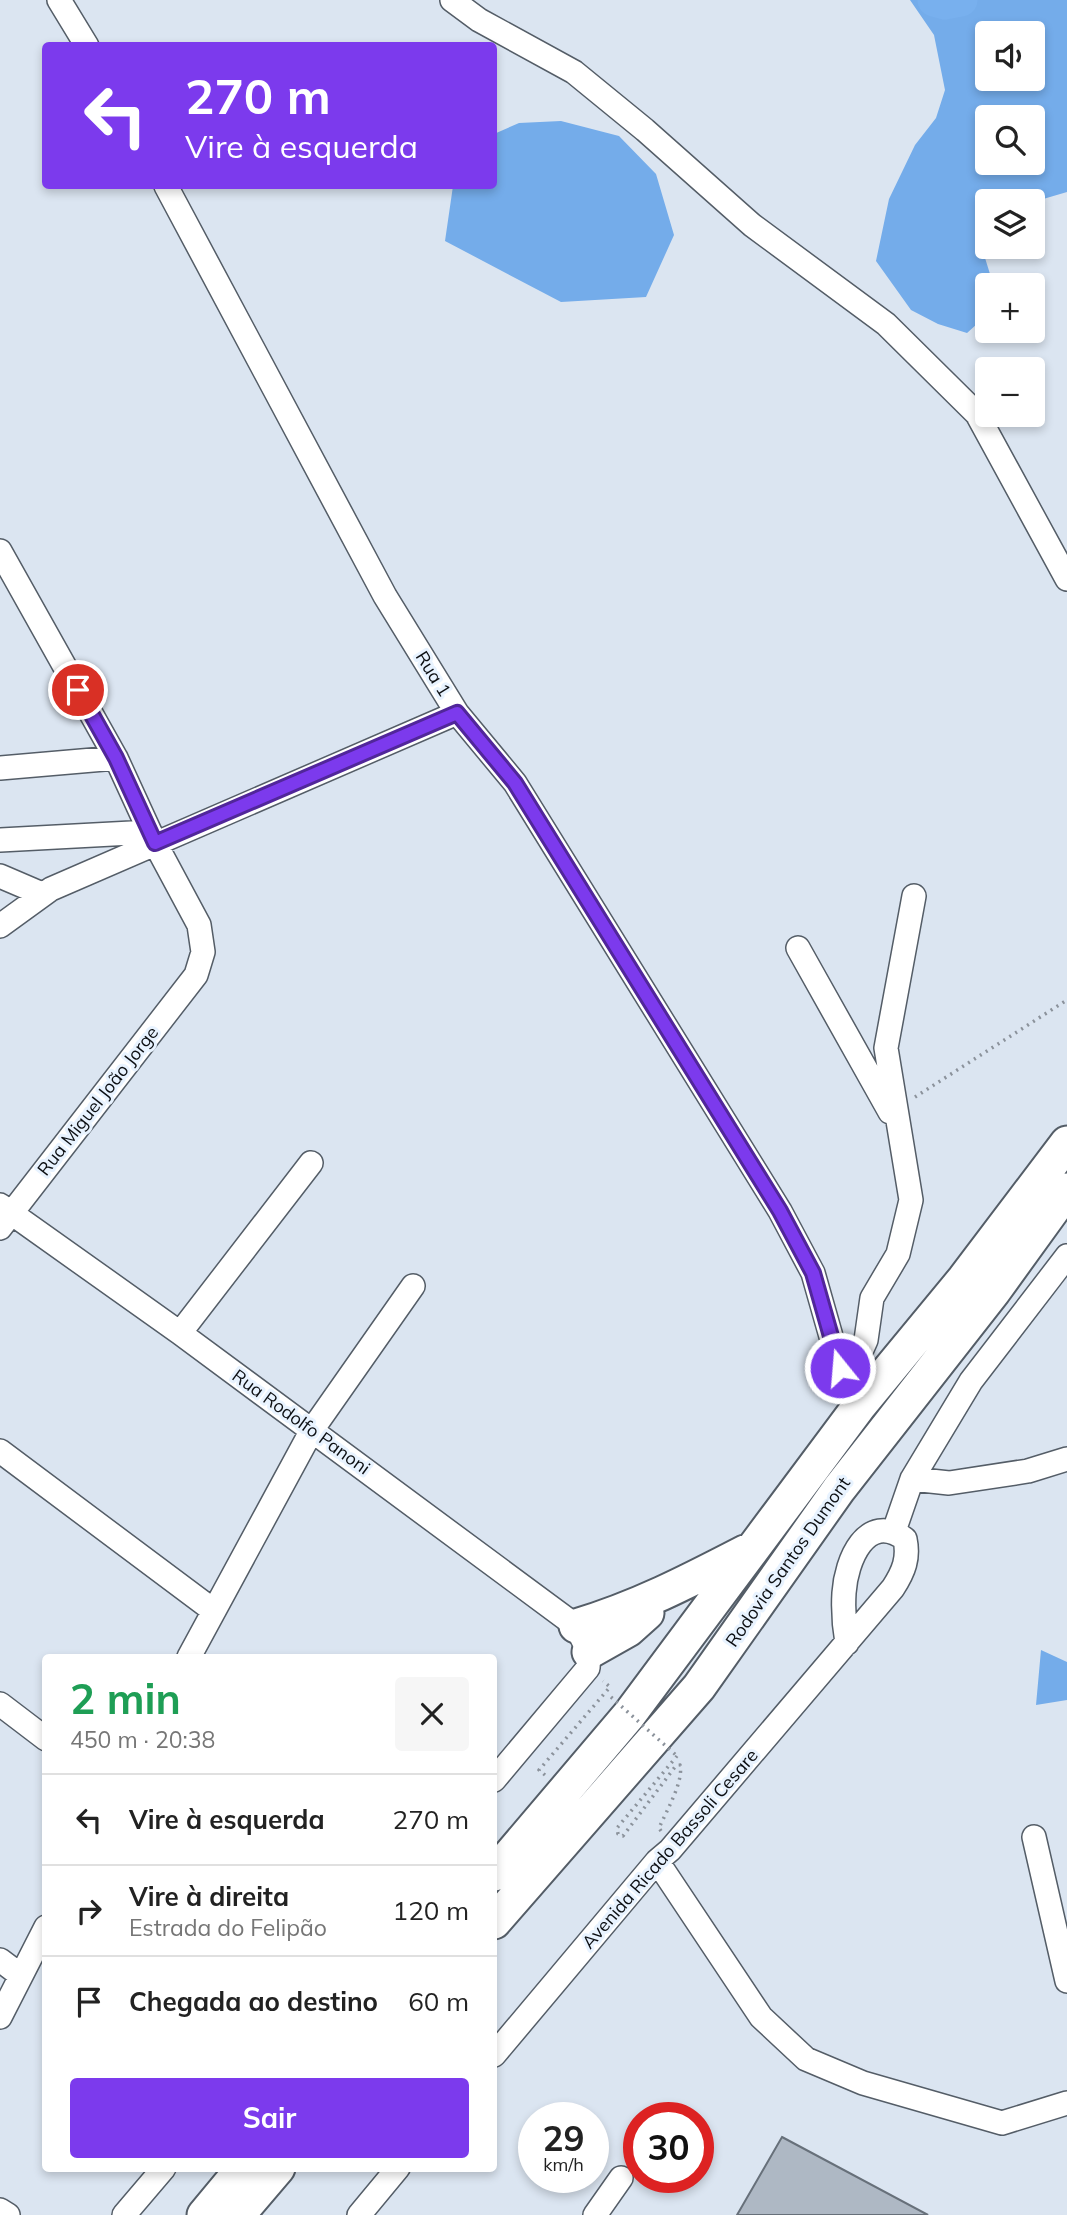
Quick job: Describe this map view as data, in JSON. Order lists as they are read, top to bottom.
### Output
{
  "streets": {
    "highway": ["Rodovia Santos Dumont"],
    "street": [
      "Rua 1",
      "Rua Miguel João Jorge",
      "Rua Rodolfo Panoni",
      "Avenida Ricado Bassoli Cesare"
    ]
  },
  "crossings": [
    ["Rua Miguel João Jorge", "Rua Rodolfo Panoni"]
  ],
  "page": {
    "map_buttons": ["+", "−"],
    "turn": ["270 m", "Vire à esquerda"],
    "heading": ["2 min", "450 m · 20:38"],
    "list": [
      {
        "name": "Vire à esquerda",
        "value": "270 m"
      },
      {
        "name": "Vire à direita",
        "note": "Estrada do Felipão",
        "value": "120 m"
      },
      {
        "name": "Chegada ao destino",
        "value": "60 m"
      }
    ],
    "buttons": "Sair",
    "speed": "29 km/h",
    "limit": "30"
  }
}
